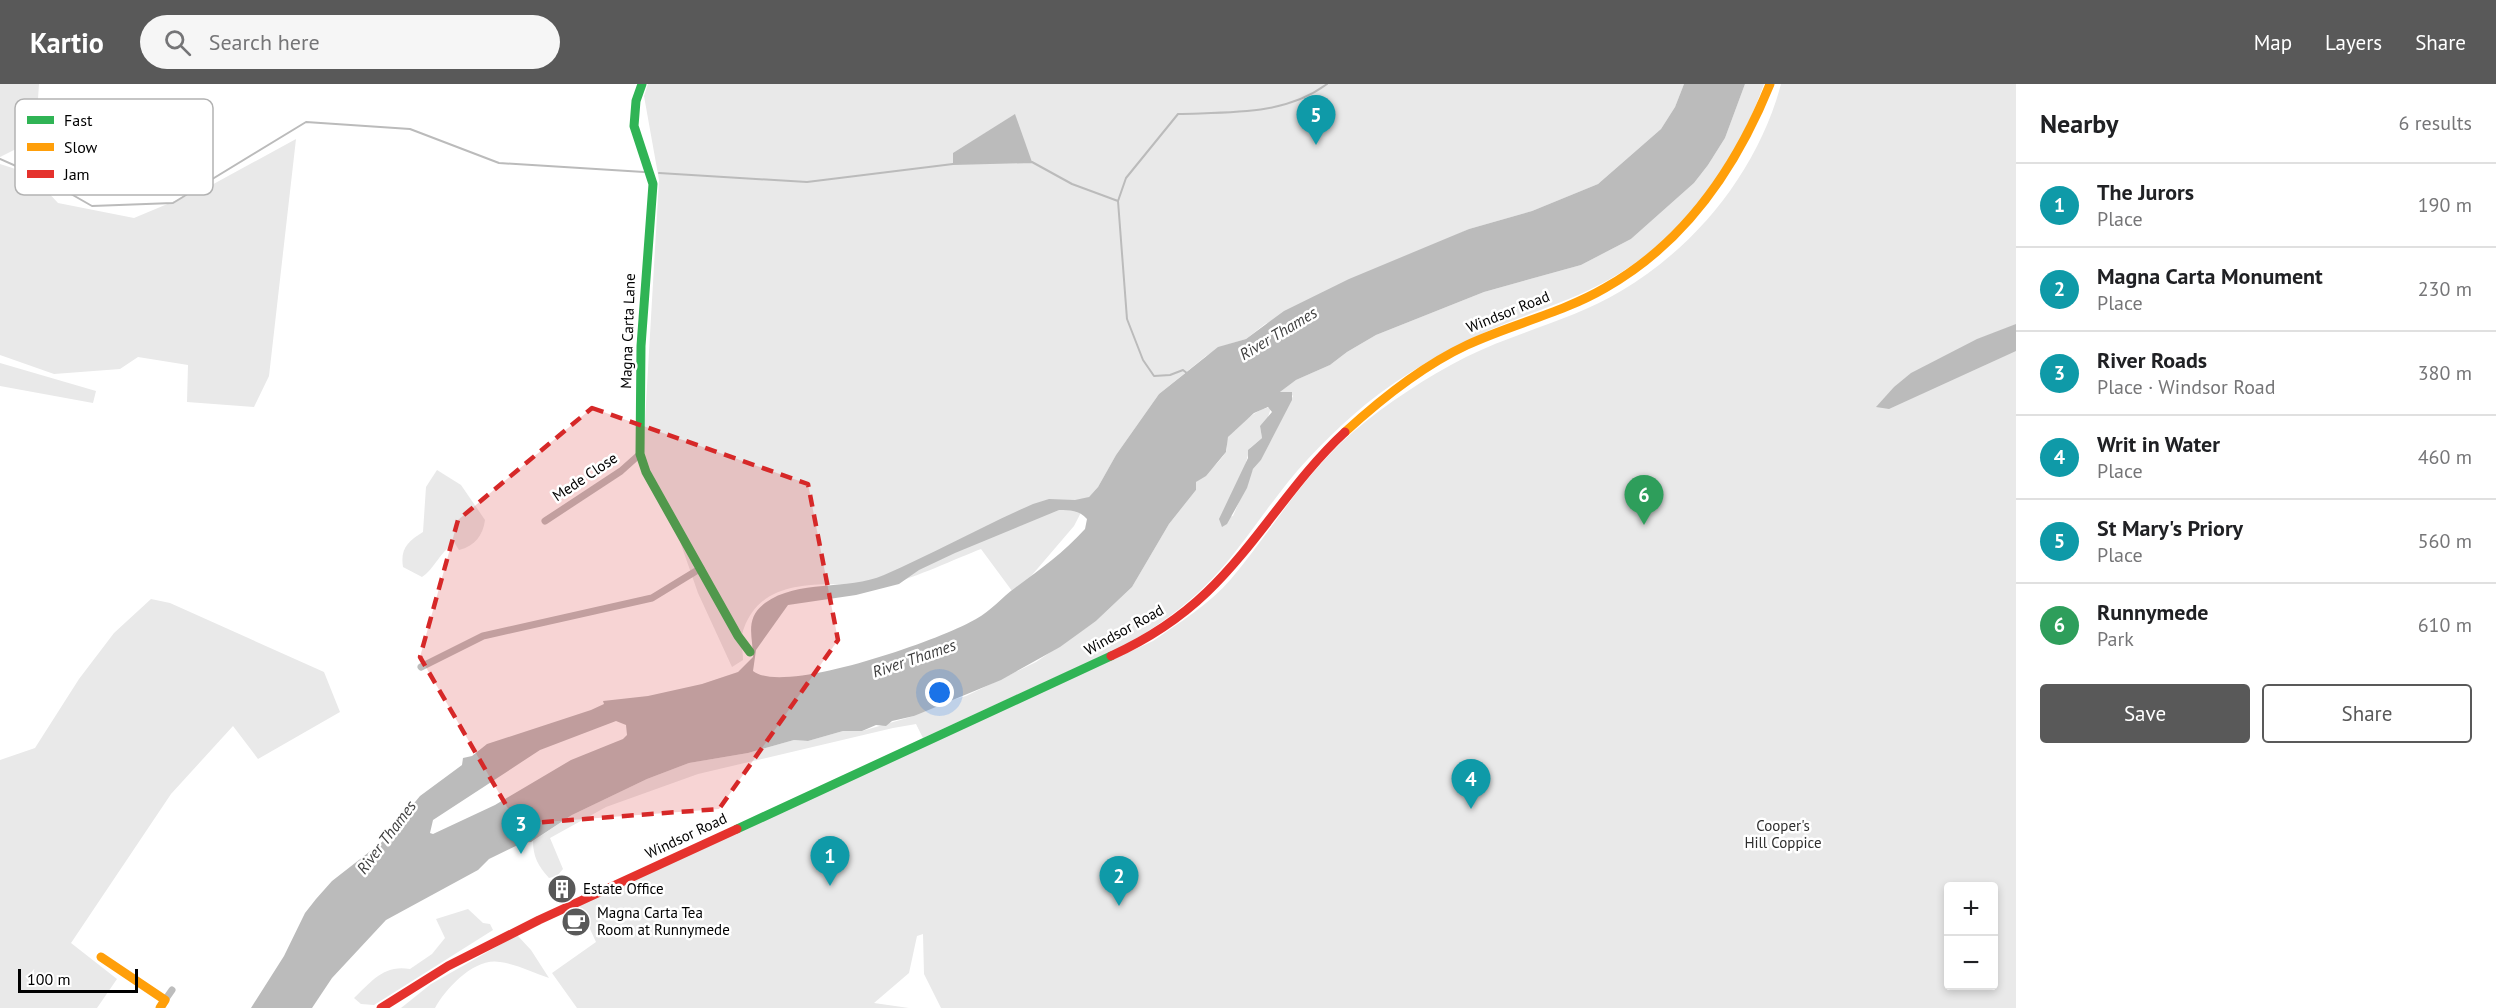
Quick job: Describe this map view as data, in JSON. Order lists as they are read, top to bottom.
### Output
{
  "streets": {
    "main road": ["Windsor Road", "Magna Carta Lane"],
    "street": ["Mede Close"]
  },
  "crossings": [
    ["Magna Carta Lane", "Mede Close"]
  ],
  "water": ["River Thames"],
  "parks": ["Cooper's Hill Coppice"],
  "places": {
    "building": ["Estate Office"],
    "cafe": ["Magna Carta Tea Room at Runnymede"]
  },
  "legend": ["Fast", "Slow", "Jam"],
  "scale_bar": "100 m",
  "page": {
    "header": "Kartio",
    "search": "Search here",
    "nav": ["Map", "Layers", "Share"],
    "heading": ["Nearby", "6 results"],
    "pins": [
      "5",
      "6",
      "4",
      "3",
      "1",
      "2"
    ],
    "list": [
      {
        "mark": "1",
        "name": "The Jurors",
        "note": "Place",
        "value": "190 m"
      },
      {
        "mark": "2",
        "name": "Magna Carta Monument",
        "note": "Place",
        "value": "230 m"
      },
      {
        "mark": "3",
        "name": "River Roads",
        "note": "Place · Windsor Road",
        "value": "380 m"
      },
      {
        "mark": "4",
        "name": "Writ in Water",
        "note": "Place",
        "value": "460 m"
      },
      {
        "mark": "5",
        "name": "St Mary's Priory",
        "note": "Place",
        "value": "560 m"
      },
      {
        "mark": "6",
        "name": "Runnymede",
        "note": "Park",
        "value": "610 m"
      }
    ],
    "buttons": ["Save", "Share"],
    "map_buttons": ["+", "−"],
    "scale": "100 m"
  }
}
